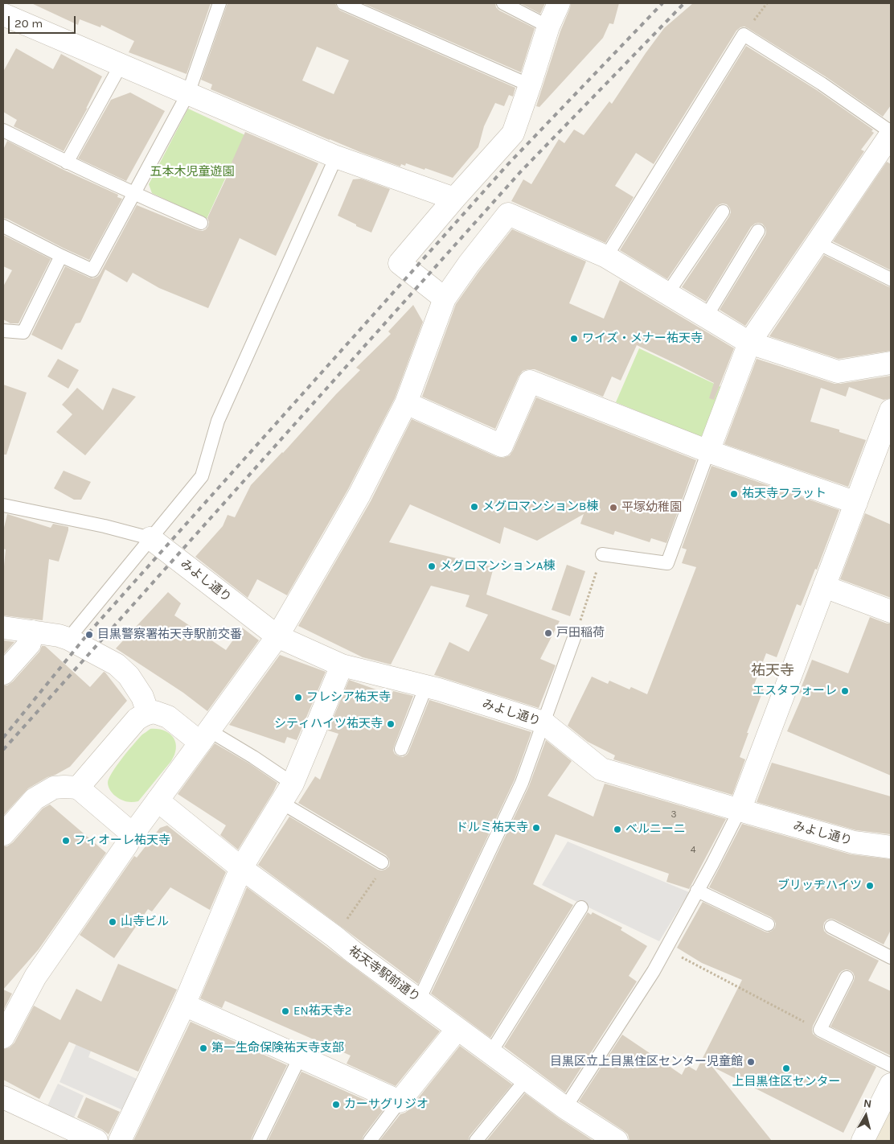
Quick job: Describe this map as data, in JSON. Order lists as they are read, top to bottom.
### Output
{
  "streets": {
    "street": ["みよし通り", "祐天寺駅前通り"]
  },
  "districts": ["祐天寺"],
  "parks": ["五本木児童遊園"],
  "places": [
    "ワイズ・メナー祐天寺",
    "祐天寺フラット",
    "メグロマンションB棟",
    "平塚幼稚園",
    "メグロマンションA棟",
    "戸田稲荷",
    "目黒警察署祐天寺駅前交番",
    "エスタフォーレ",
    "フレシア祐天寺",
    "シティハイツ祐天寺",
    "ドルミ祐天寺",
    "ベルニーニ",
    "フィオーレ祐天寺",
    "ブリッヂハイツ",
    "山寺ビル",
    "EN祐天寺2",
    "第一生命保険祐天寺支部",
    "目黒区立上目黒住区センター児童館",
    "上目黒住区センター",
    "カーサグリジオ"
  ],
  "house_numbers": ["3", "4"],
  "scale_bar": "20 m",
  "north": "top"
}
